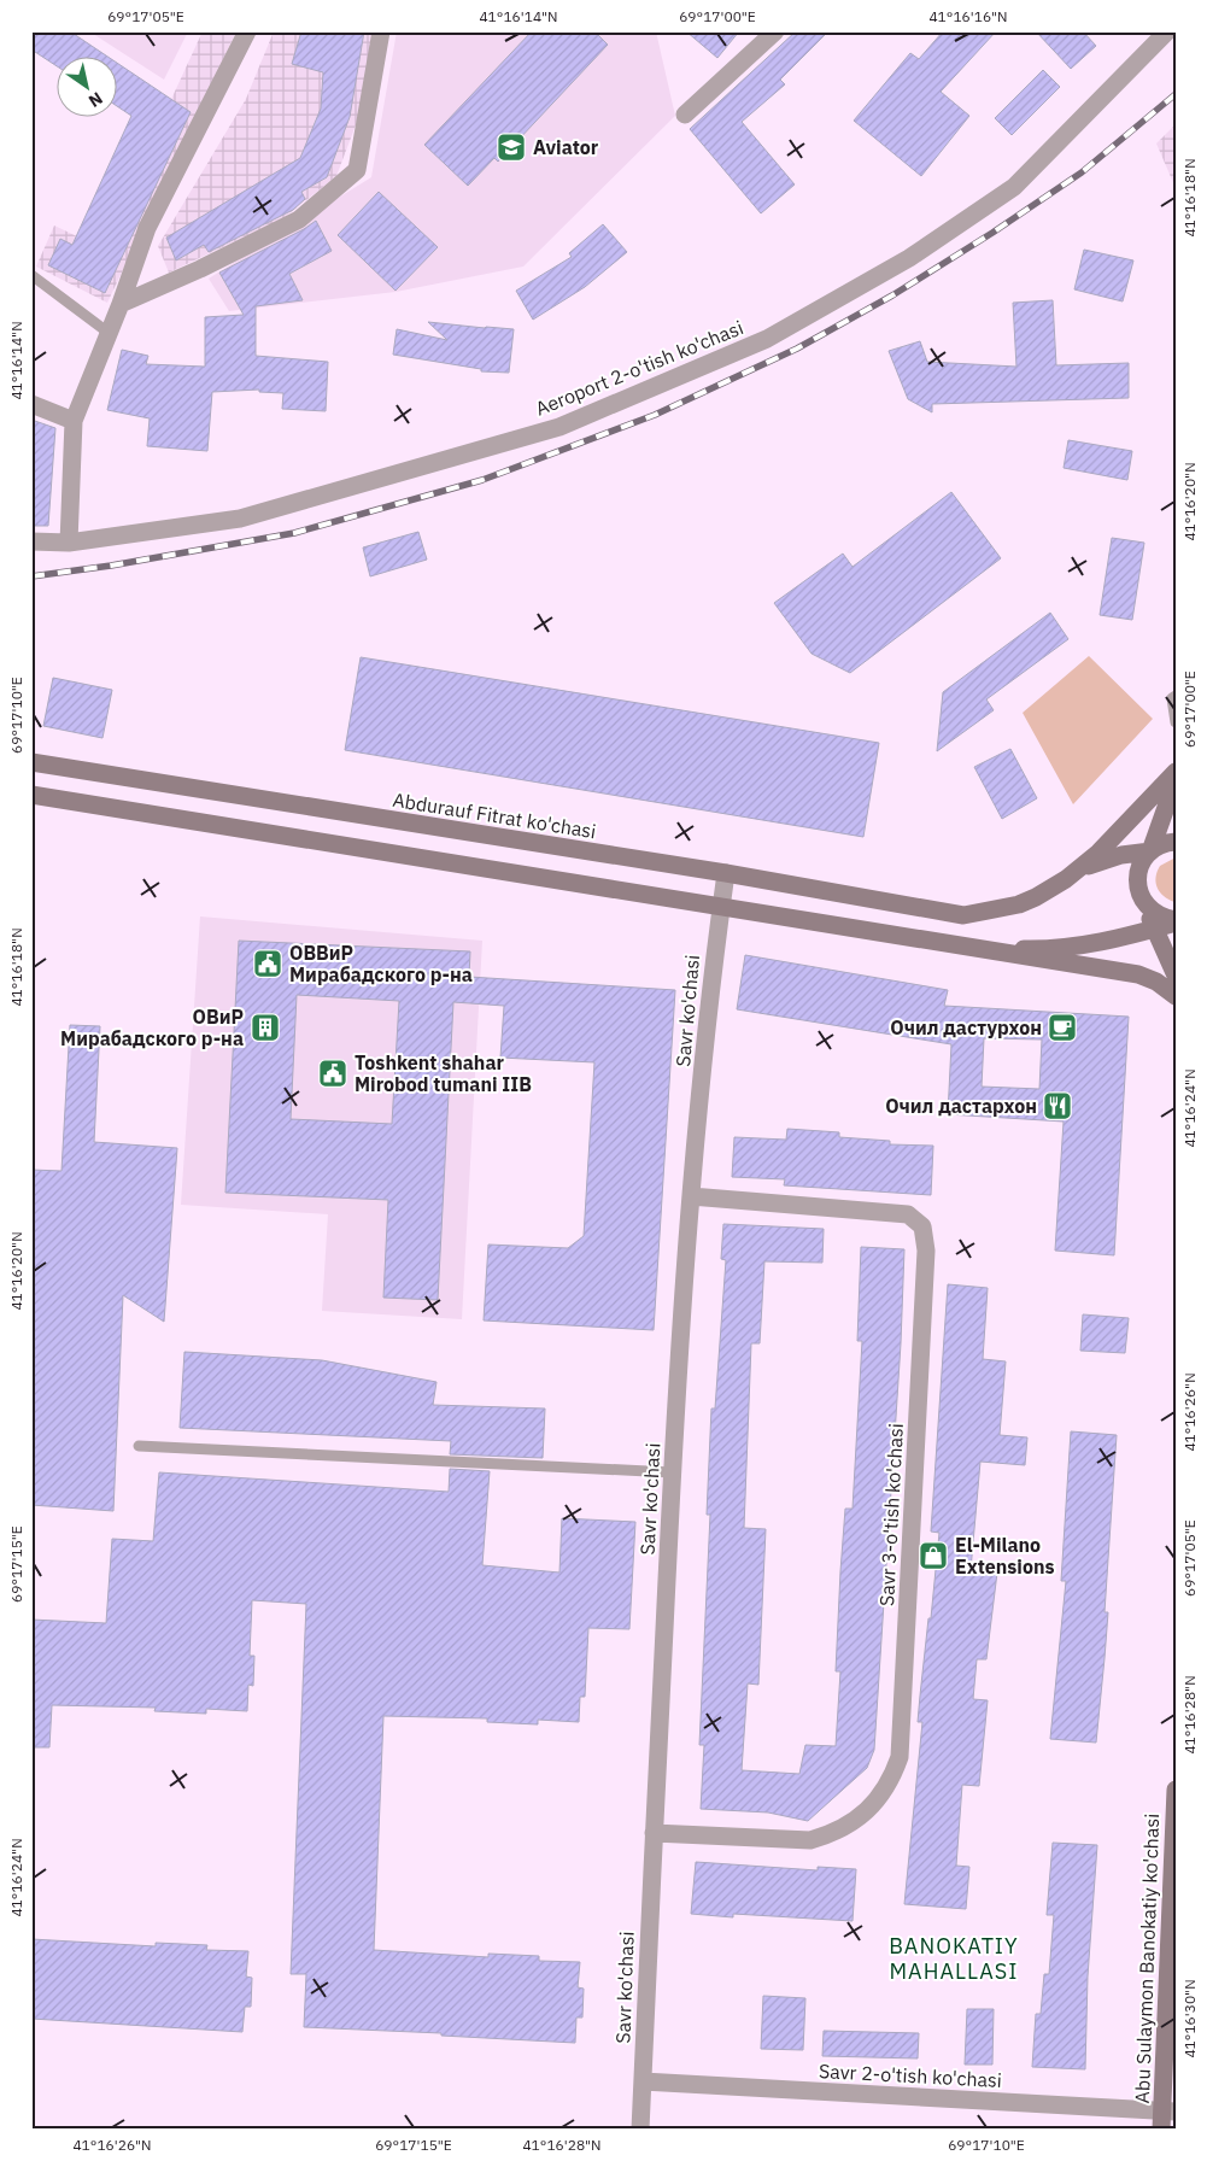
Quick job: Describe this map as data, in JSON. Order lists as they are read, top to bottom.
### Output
{
  "streets": {
    "main road": ["Abdurauf Fitrat ko'chasi", "Abu Sulaymon Banokatiy ko'chasi"],
    "street": [
      "Aeroport 2-o'tish ko'chasi",
      "Savr ko'chasi",
      "Savr 3-o'tish ko'chasi",
      "Savr 2-o'tish ko'chasi"
    ]
  },
  "crossings": [
    ["Abdurauf Fitrat ko'chasi", "Savr ko'chasi"],
    ["Savr ko'chasi", "Savr 3-o'tish ko'chasi"],
    ["Savr ko'chasi", "Savr 2-o'tish ko'chasi"],
    ["Abu Sulaymon Banokatiy ko'chasi", "Savr 2-o'tish ko'chasi"]
  ],
  "districts": ["BANOKATIY MAHALLASI"],
  "places": {
    "school or university": ["Aviator"],
    "public building": ["ОВВиР Мирабадского р-на", "Toshkent shahar Mirobod tumani IIB"],
    "building": ["ОВиР Мирабадского р-на"],
    "cafe": ["Очил дастурхон"],
    "restaurant": ["Очил дастархон"],
    "shop": ["El-Milano Extensions"]
  },
  "north": "bottom right",
  "coordinates": [
    "69°17'05\"E",
    "41°16'14\"N",
    "69°17'00\"E",
    "41°16'16\"N",
    "41°16'18\"N",
    "41°16'20\"N",
    "69°17'10\"E",
    "41°16'24\"N",
    "41°16'26\"N",
    "69°17'15\"E",
    "41°16'28\"N",
    "41°16'30\"N"
  ]
}
